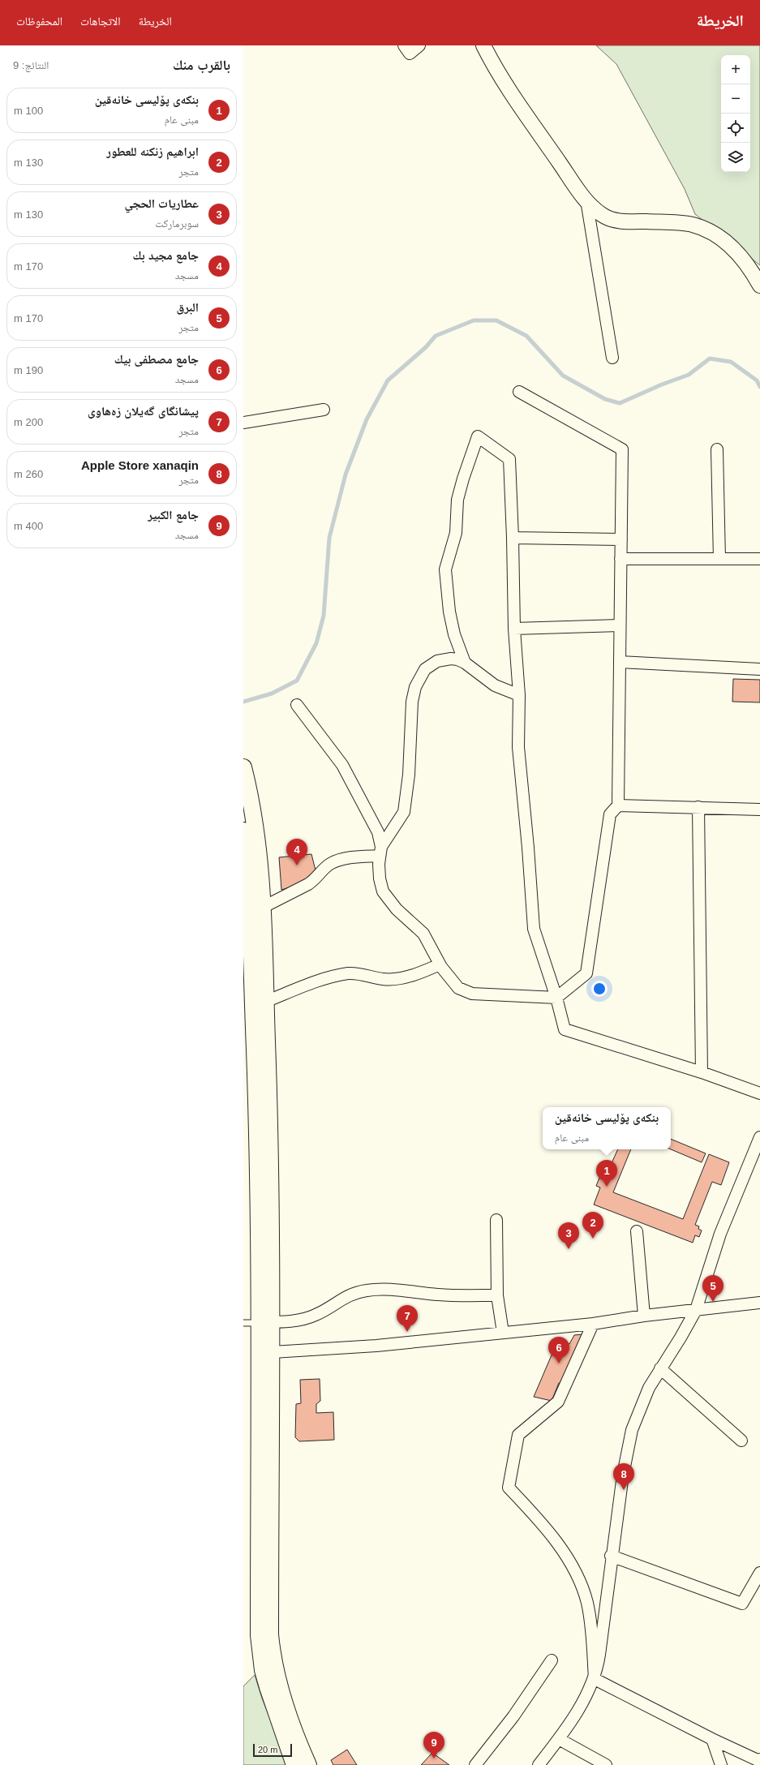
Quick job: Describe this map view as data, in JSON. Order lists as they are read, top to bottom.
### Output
{
  "scale_bar": "20 m",
  "page": {
    "header": "الخريطة",
    "nav": ["الخريطة", "الاتجاهات", "المحفوظات"],
    "heading": ["بالقرب منك", "النتائج: 9"],
    "map_buttons": ["+", "−"],
    "list": [
      {
        "mark": "1",
        "name": "بنکەی پۆلیسی خانەقین",
        "note": "مبنى عام",
        "value": "100 m"
      },
      {
        "mark": "2",
        "name": "ابراهيم زنكنه للعطور",
        "note": "متجر",
        "value": "130 m"
      },
      {
        "mark": "3",
        "name": "عطاريات الحجي",
        "note": "سوبرماركت",
        "value": "130 m"
      },
      {
        "mark": "4",
        "name": "جامع مجيد بك",
        "note": "مسجد",
        "value": "170 m"
      },
      {
        "mark": "5",
        "name": "البرق",
        "note": "متجر",
        "value": "170 m"
      },
      {
        "mark": "6",
        "name": "جامع مصطفى بيك",
        "note": "مسجد",
        "value": "190 m"
      },
      {
        "mark": "7",
        "name": "پیشانگای گەیلان زەهاوی",
        "note": "متجر",
        "value": "200 m"
      },
      {
        "mark": "8",
        "name": "Apple Store xanaqin",
        "note": "متجر",
        "value": "260 m"
      },
      {
        "mark": "9",
        "name": "جامع الكبير",
        "note": "مسجد",
        "value": "400 m"
      }
    ],
    "pins": [
      "4",
      "1",
      "2",
      "3",
      "5",
      "7",
      "6",
      "8",
      "9"
    ],
    "popup": ["بنکەی پۆلیسی خانەقین", "مبنى عام"],
    "scale": "20 m"
  }
}
